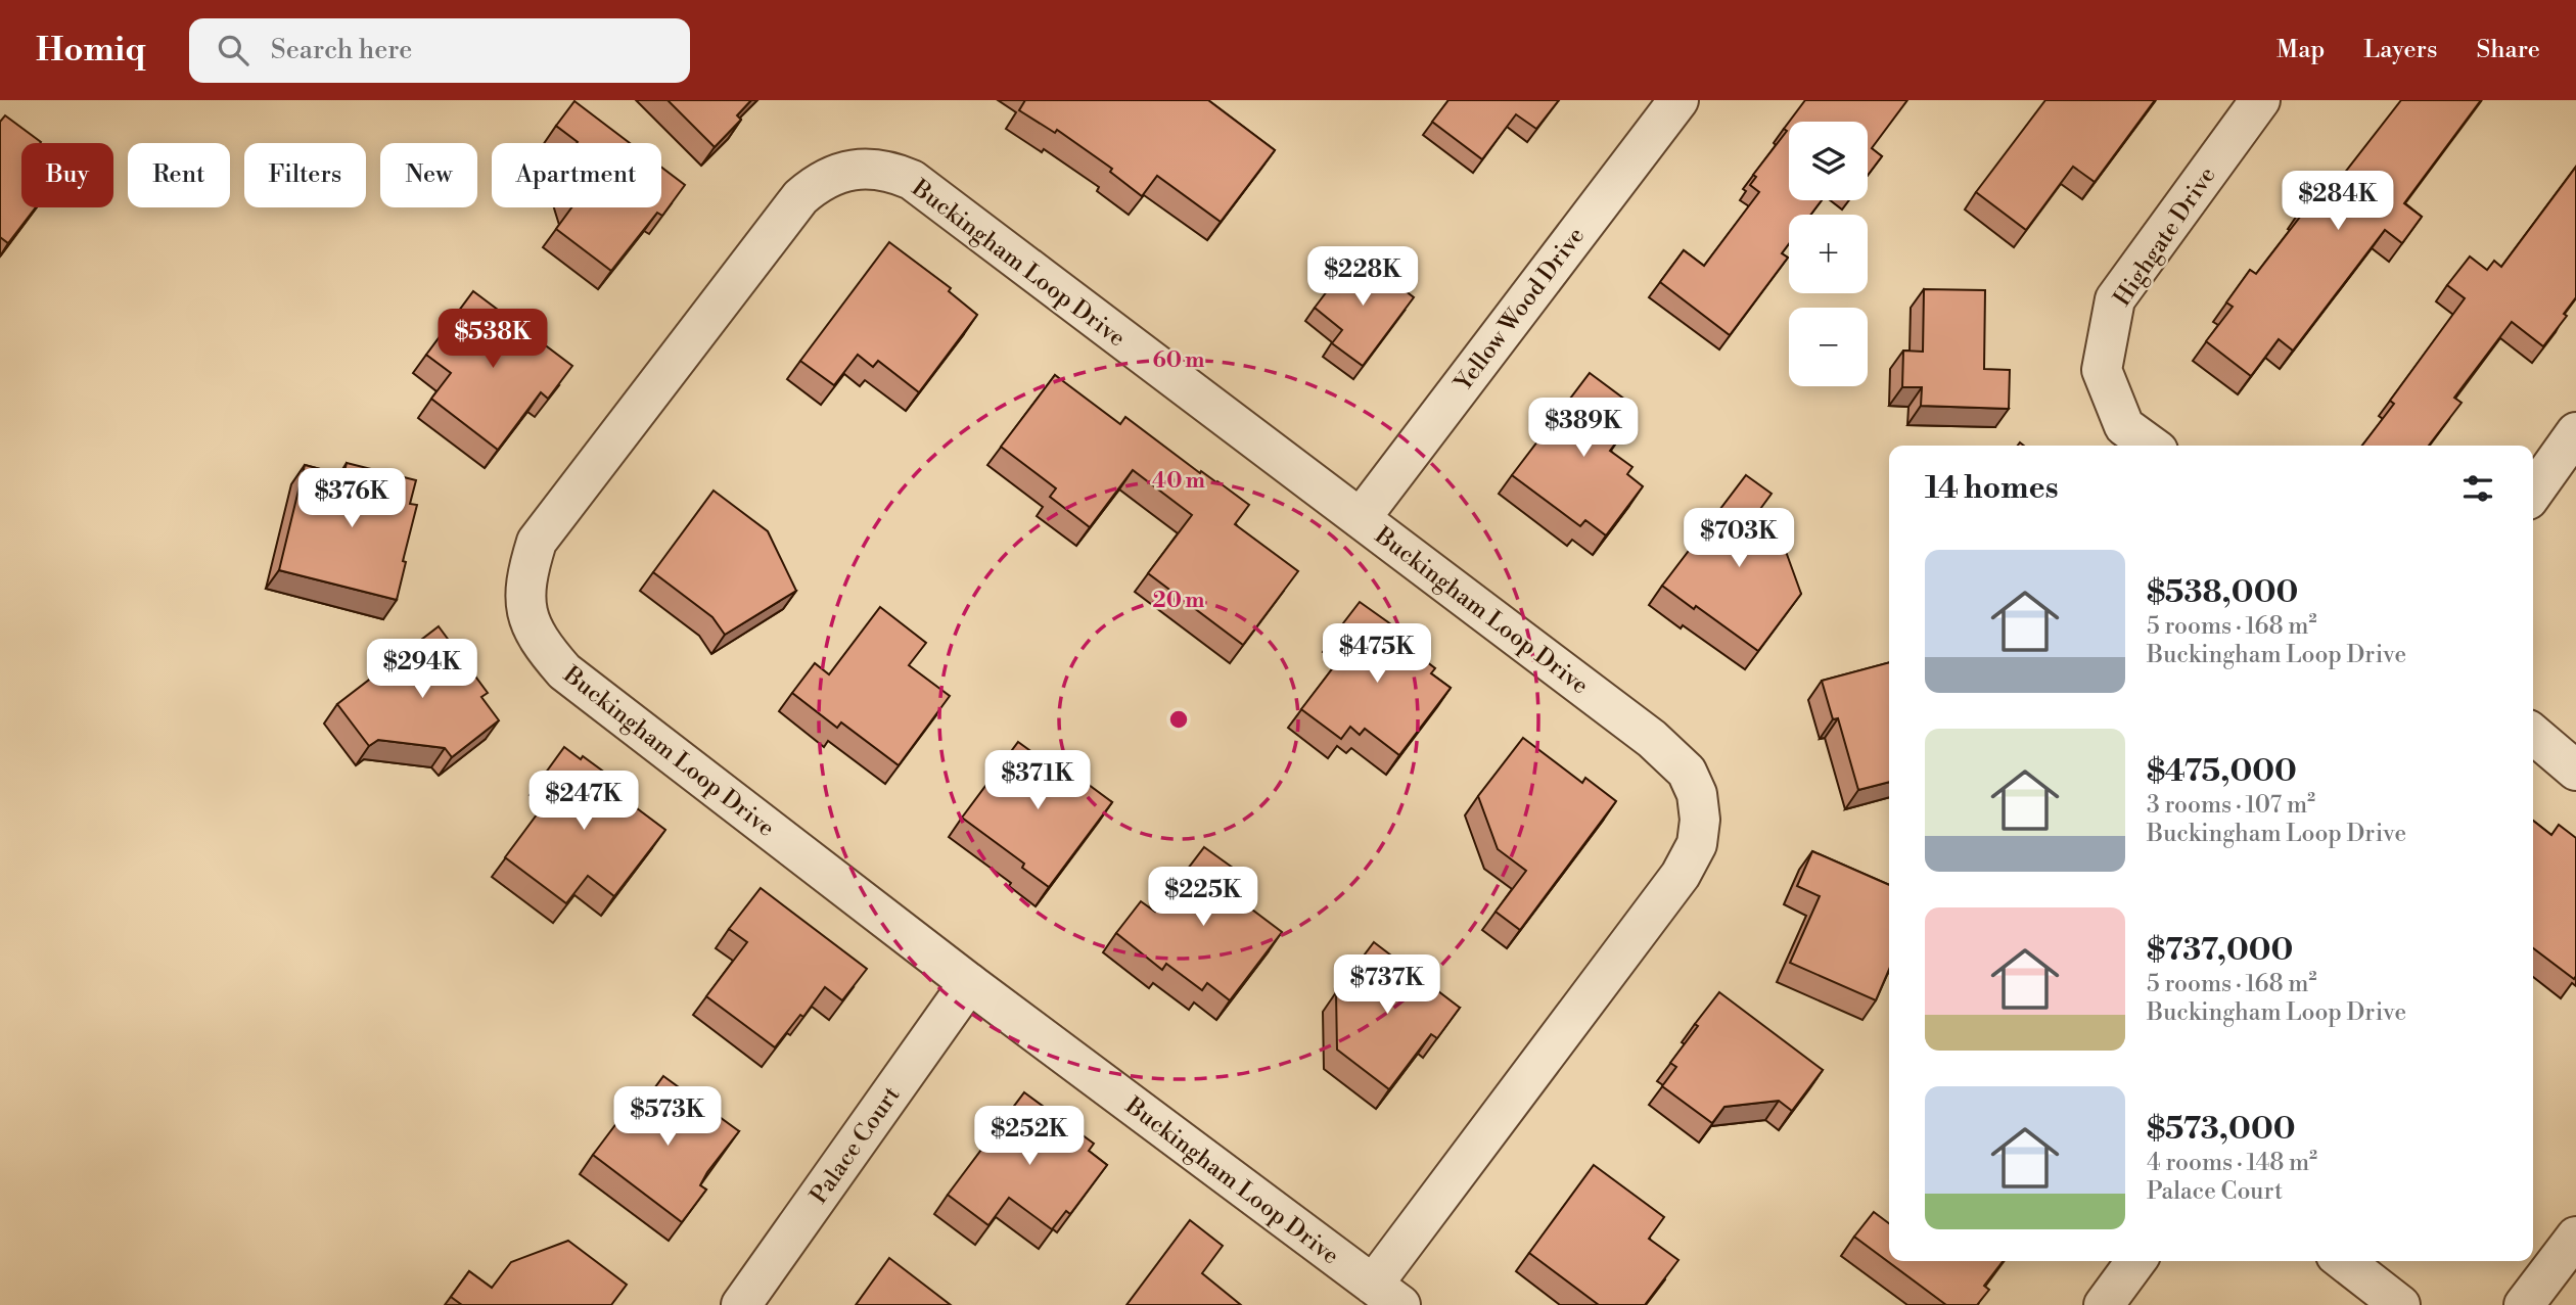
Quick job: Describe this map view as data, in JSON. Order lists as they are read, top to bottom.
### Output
{
  "streets": {
    "street": [
      "Highgate Drive",
      "Buckingham Loop Drive",
      "Yellow Wood Drive",
      "Palace Court"
    ]
  },
  "crossings": [
    ["Buckingham Loop Drive", "Yellow Wood Drive"],
    ["Buckingham Loop Drive", "Palace Court"]
  ],
  "page": {
    "header": "Homiq",
    "search": "Search here",
    "nav": ["Map", "Layers", "Share"],
    "map_buttons": ["+", "−"],
    "chip": [
      "Buy",
      "Rent",
      "Filters",
      "New",
      "Apartment"
    ],
    "price": [
      "$284K",
      "$228K",
      "$538K",
      "$389K",
      "$376K",
      "$703K",
      "$475K",
      "$294K",
      "$371K",
      "$247K",
      "$225K",
      "$737K",
      "$573K",
      "$252K"
    ],
    "heading": "14 homes",
    "list": [
      {
        "name": "$538,000",
        "note": "5 rooms · 168 m² · Buckingham Loop Drive"
      },
      {
        "name": "$475,000",
        "note": "3 rooms · 107 m² · Buckingham Loop Drive"
      },
      {
        "name": "$737,000",
        "note": "5 rooms · 168 m² · Buckingham Loop Drive"
      },
      {
        "name": "$573,000",
        "note": "4 rooms · 148 m² · Palace Court"
      }
    ]
  },
  "rings": ["60 m", "40 m", "20 m"]
}
